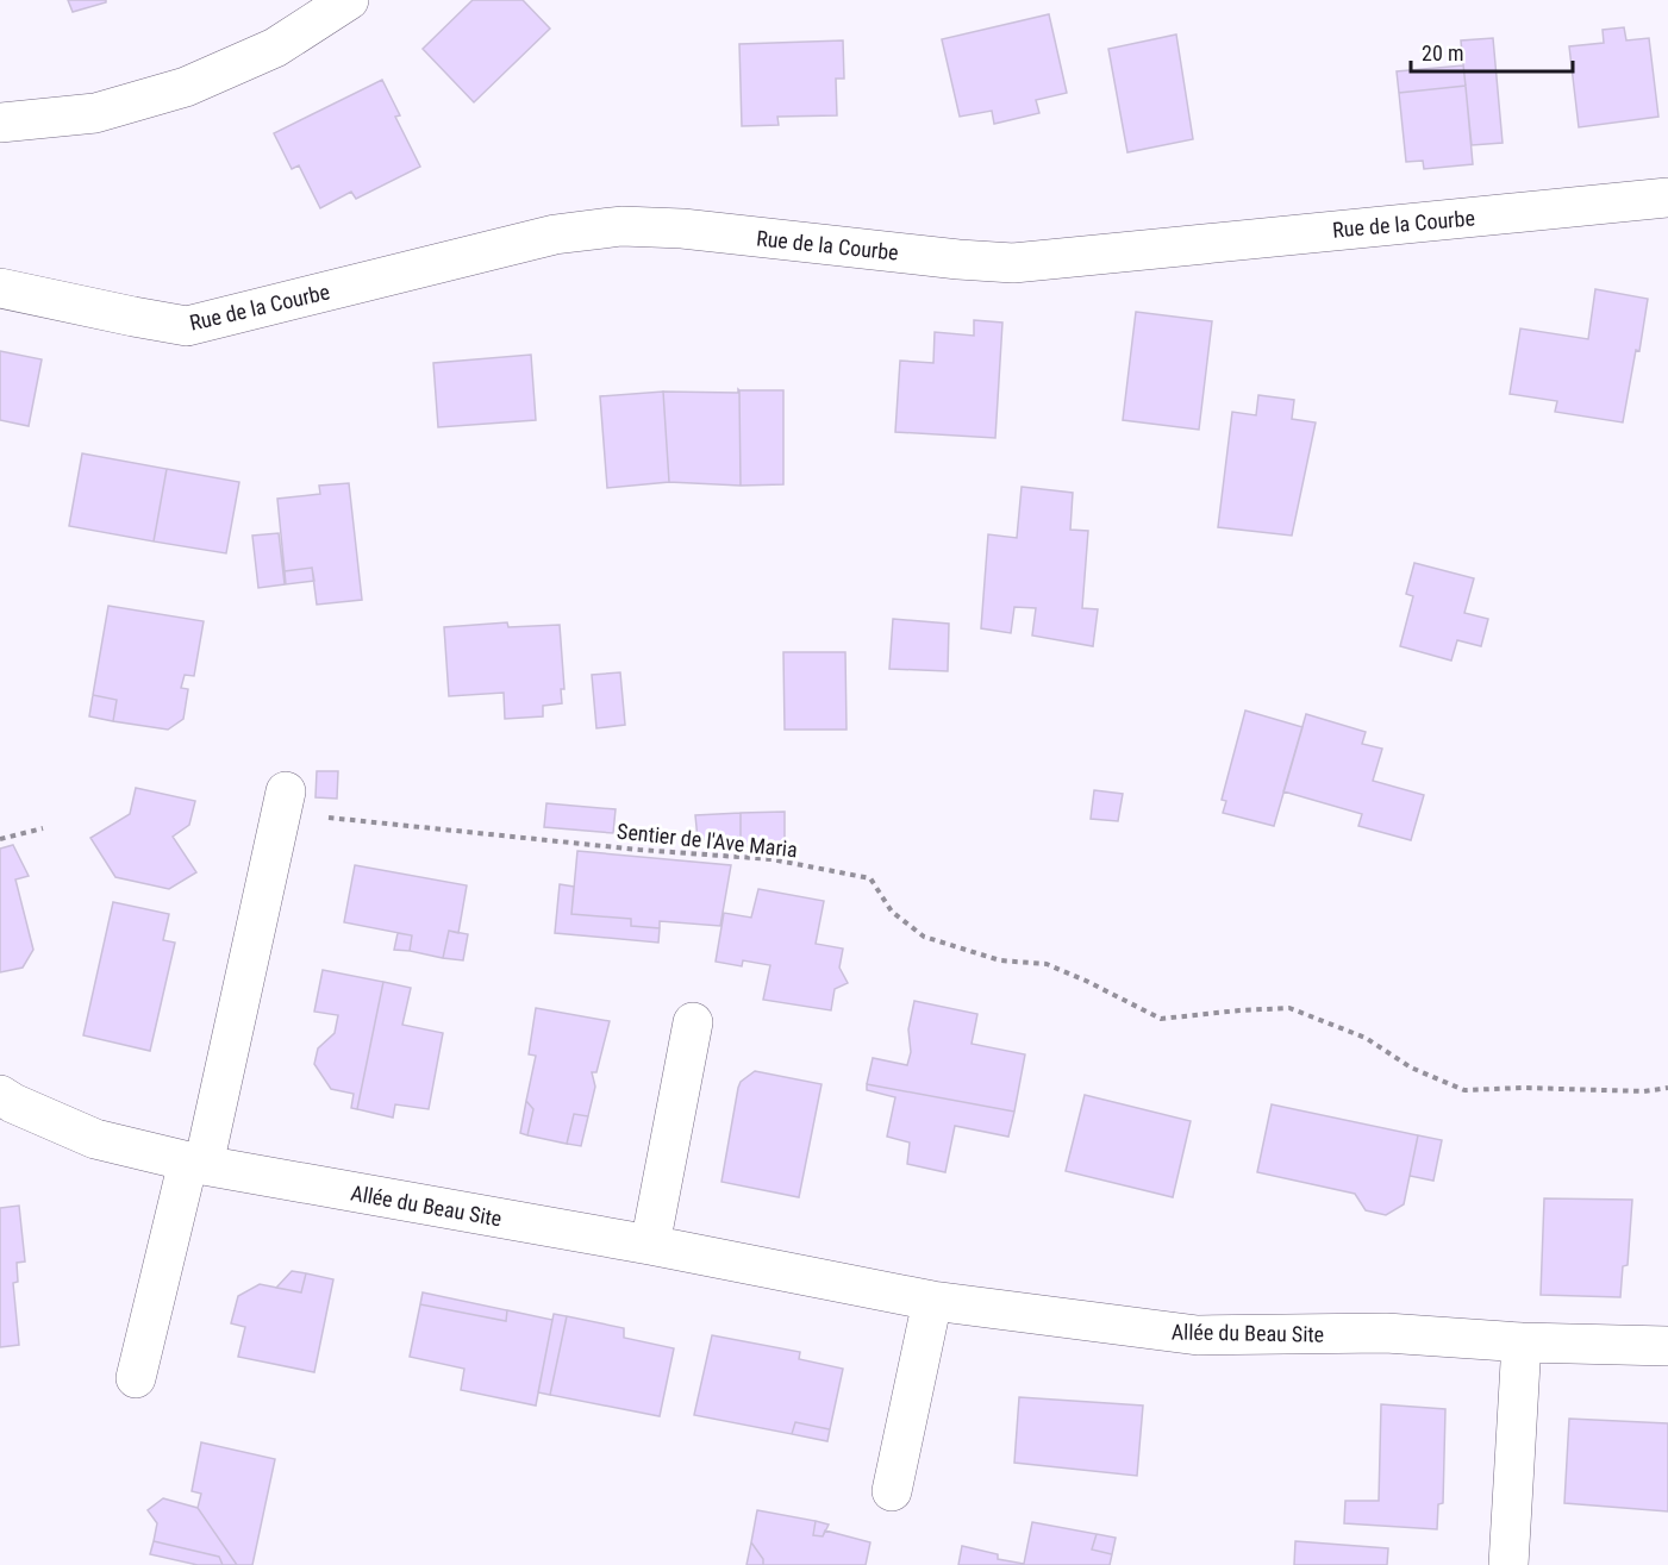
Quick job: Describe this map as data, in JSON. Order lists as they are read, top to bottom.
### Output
{
  "streets": {
    "street": ["Rue de la Courbe", "Allée du Beau Site"],
    "path": ["Sentier de l'Ave Maria"]
  },
  "scale_bar": "20 m"
}
